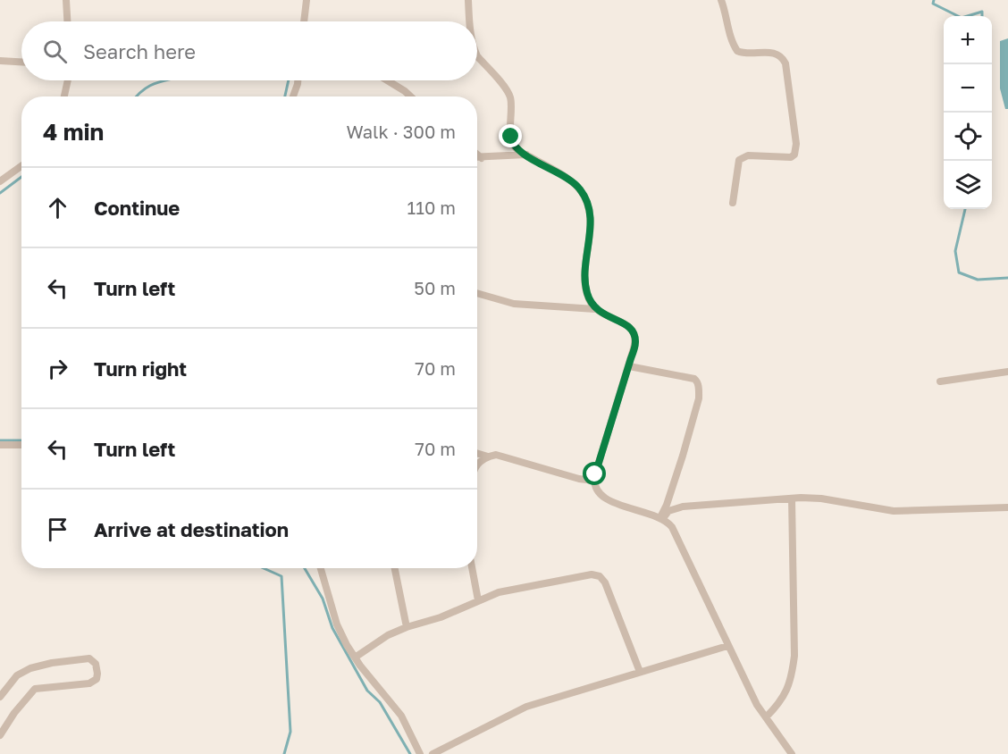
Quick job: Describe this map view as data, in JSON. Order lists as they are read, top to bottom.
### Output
{
  "page": {
    "map_buttons": ["+", "−"],
    "search": "Search here",
    "heading": ["4 min", "Walk · 300 m"],
    "list": [
      ["Continue", "110 m"],
      ["Turn left", "50 m"],
      ["Turn right", "70 m"],
      ["Turn left", "70 m"],
      "Arrive at destination"
    ]
  }
}
